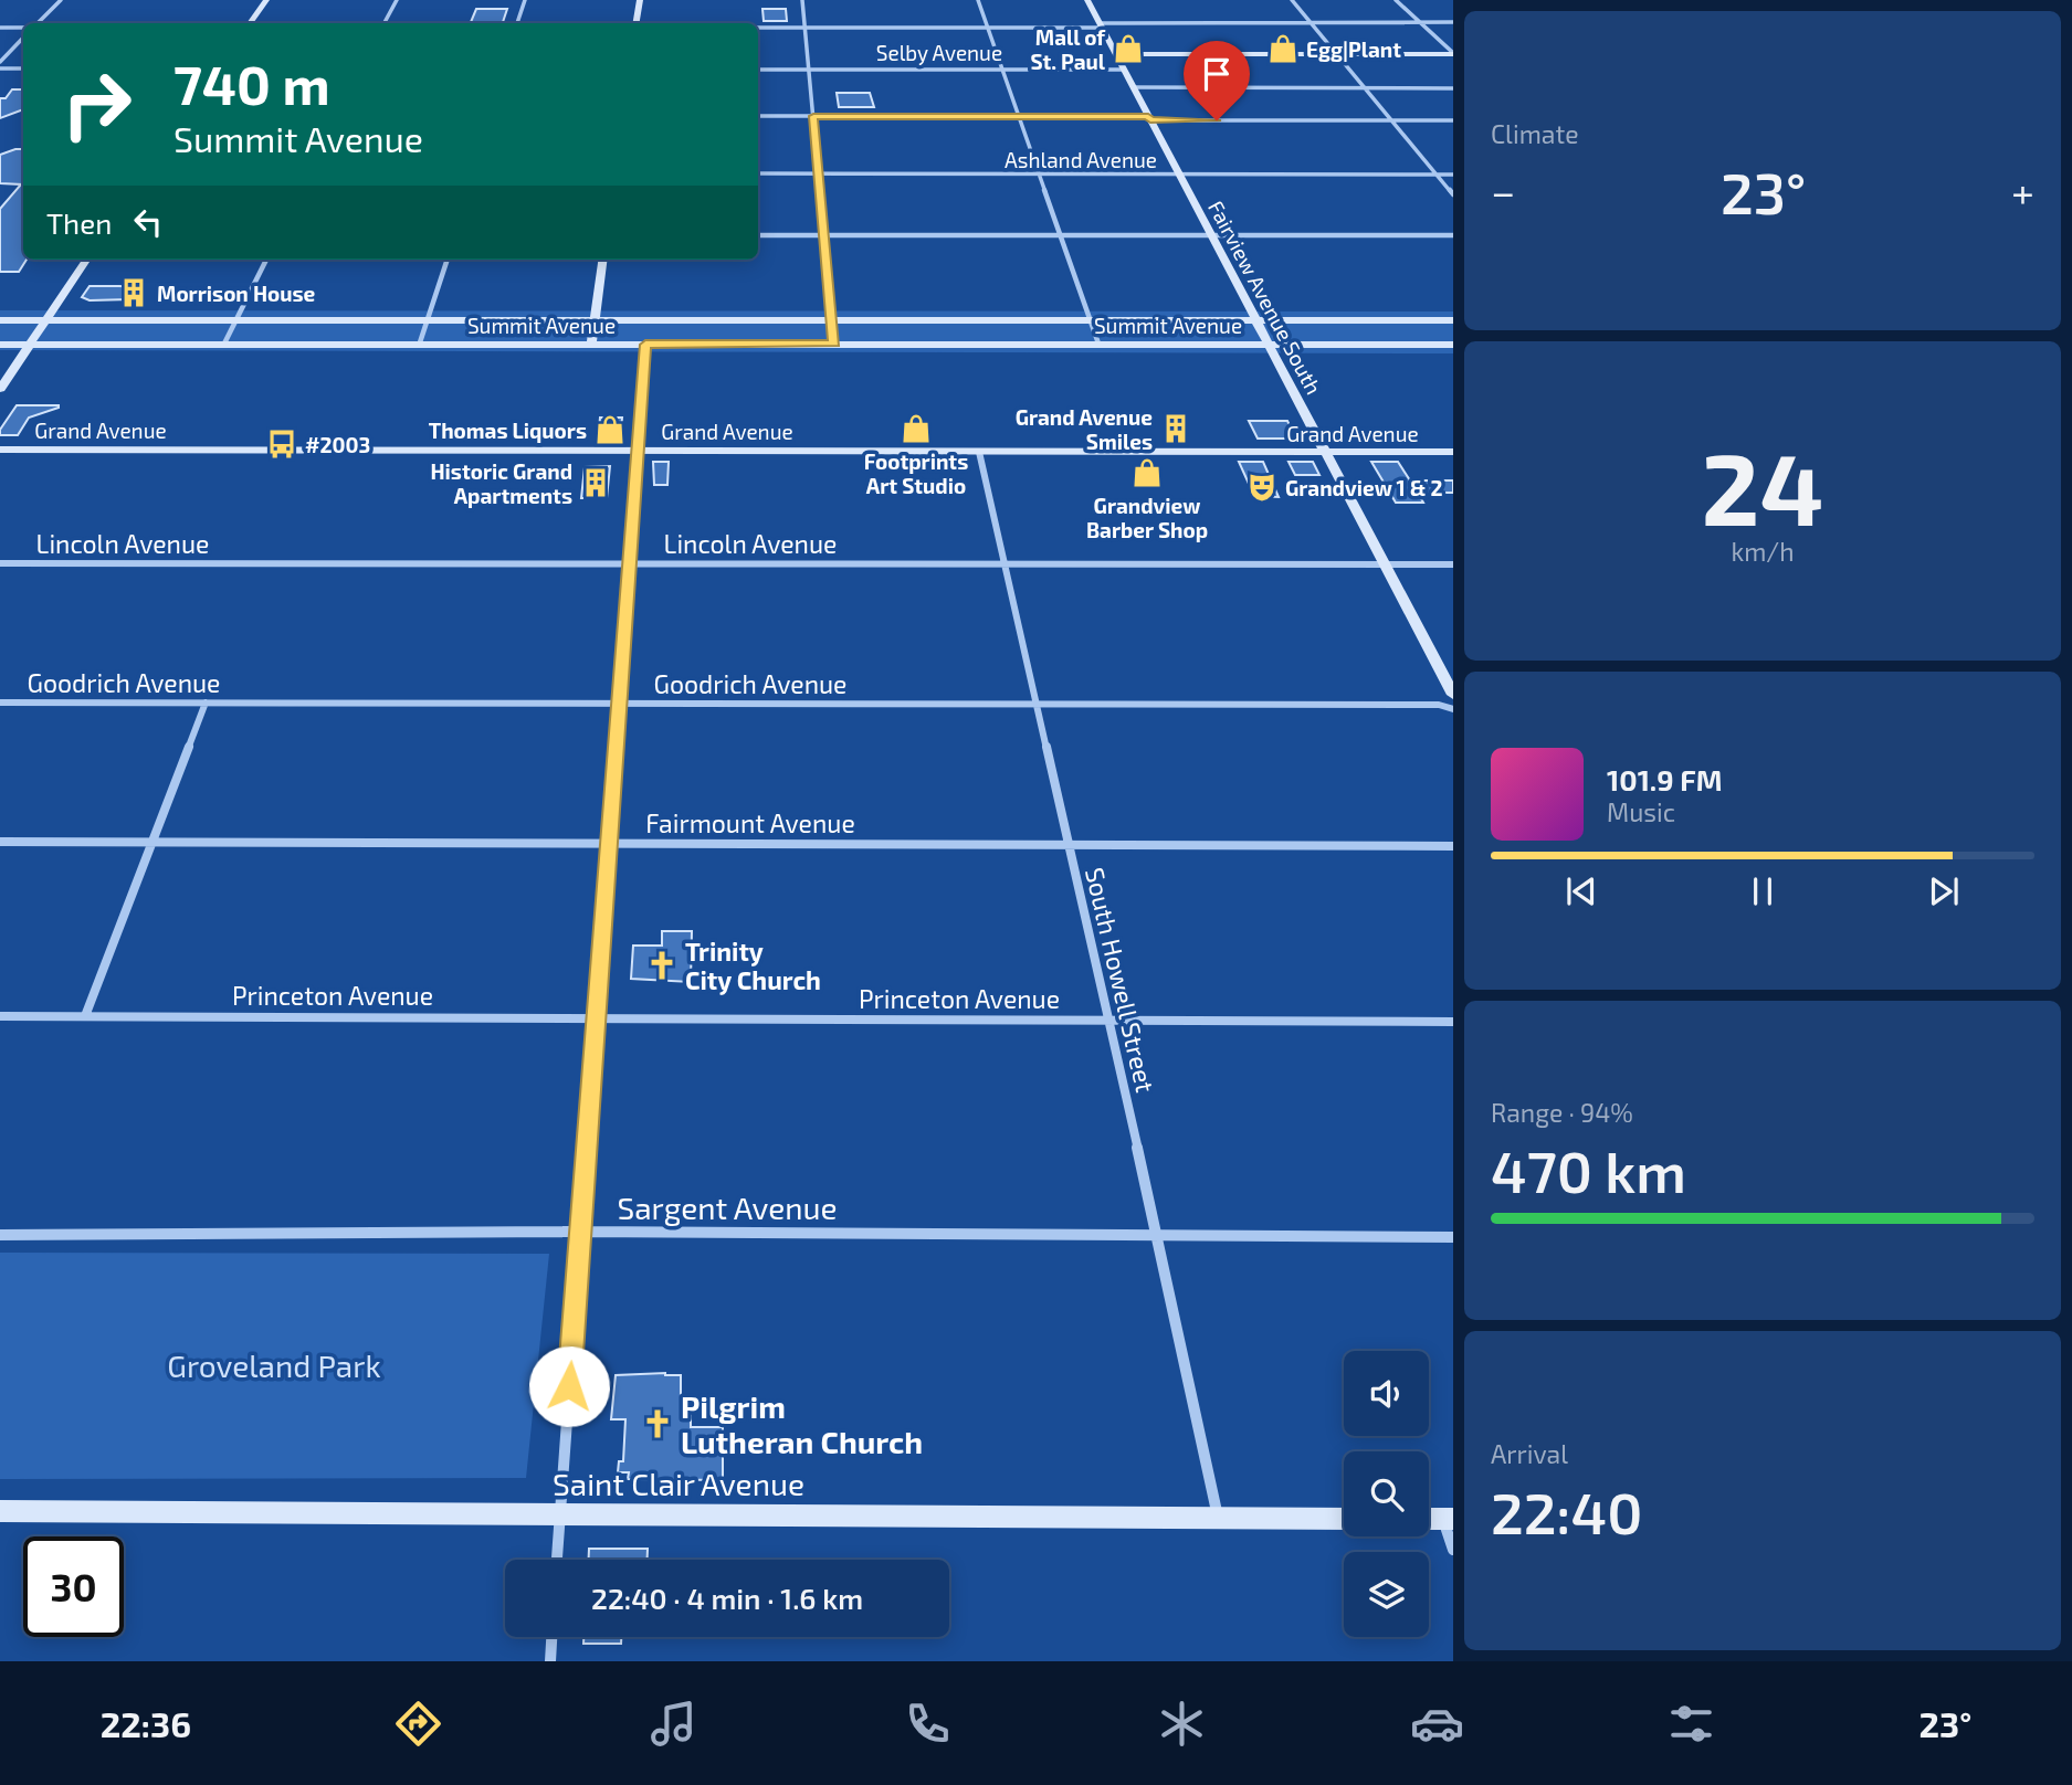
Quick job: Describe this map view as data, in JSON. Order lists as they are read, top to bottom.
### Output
{
  "streets": {
    "street": [
      "Selby Avenue",
      "Ashland Avenue",
      "Fairview Avenue South",
      "Summit Avenue",
      "Grand Avenue",
      "Lincoln Avenue",
      "Goodrich Avenue",
      "Fairmount Avenue",
      "South Howell Street",
      "Princeton Avenue",
      "Sargent Avenue",
      "Saint Clair Avenue"
    ]
  },
  "crossings": [
    ["Selby Avenue", "Fairview Avenue South"],
    ["Ashland Avenue", "Fairview Avenue South"],
    ["Fairview Avenue South", "Summit Avenue"],
    ["Fairview Avenue South", "Grand Avenue"],
    ["Fairview Avenue South", "Lincoln Avenue"],
    ["Grand Avenue", "South Howell Street"],
    ["Lincoln Avenue", "South Howell Street"],
    ["Goodrich Avenue", "South Howell Street"],
    ["Fairmount Avenue", "South Howell Street"],
    ["South Howell Street", "Princeton Avenue"],
    ["South Howell Street", "Sargent Avenue"],
    ["South Howell Street", "Saint Clair Avenue"]
  ],
  "parks": ["Groveland Park"],
  "places": {
    "shop": [
      "Mall of St. Paul",
      "Egg|Plant",
      "Footprints Art Studio",
      "Thomas Liquors",
      "Grandview Barber Shop"
    ],
    "building": ["Morrison House", "Grand Avenue Smiles", "Historic Grand Apartments"],
    "bus stop": ["#2003"],
    "theatre": ["Grandview 1 & 2"],
    "church": ["Trinity City Church", "Pilgrim Lutheran Church"]
  },
  "page": {
    "tile": [
      "Climate",
      ["24", "km/h"],
      ["Range · 94%", "470 km"],
      ["Arrival", "22:40"]
    ],
    "turn": ["740 m", "Summit Avenue"],
    "heat": ["−", "23°", "+"],
    "then": "Then",
    "song": ["101.9 FM", "Music"],
    "limit": "30",
    "trip": "22:40 · 4 min · 1.6 km",
    "tabs": ["22:36", "23°"]
  }
}
